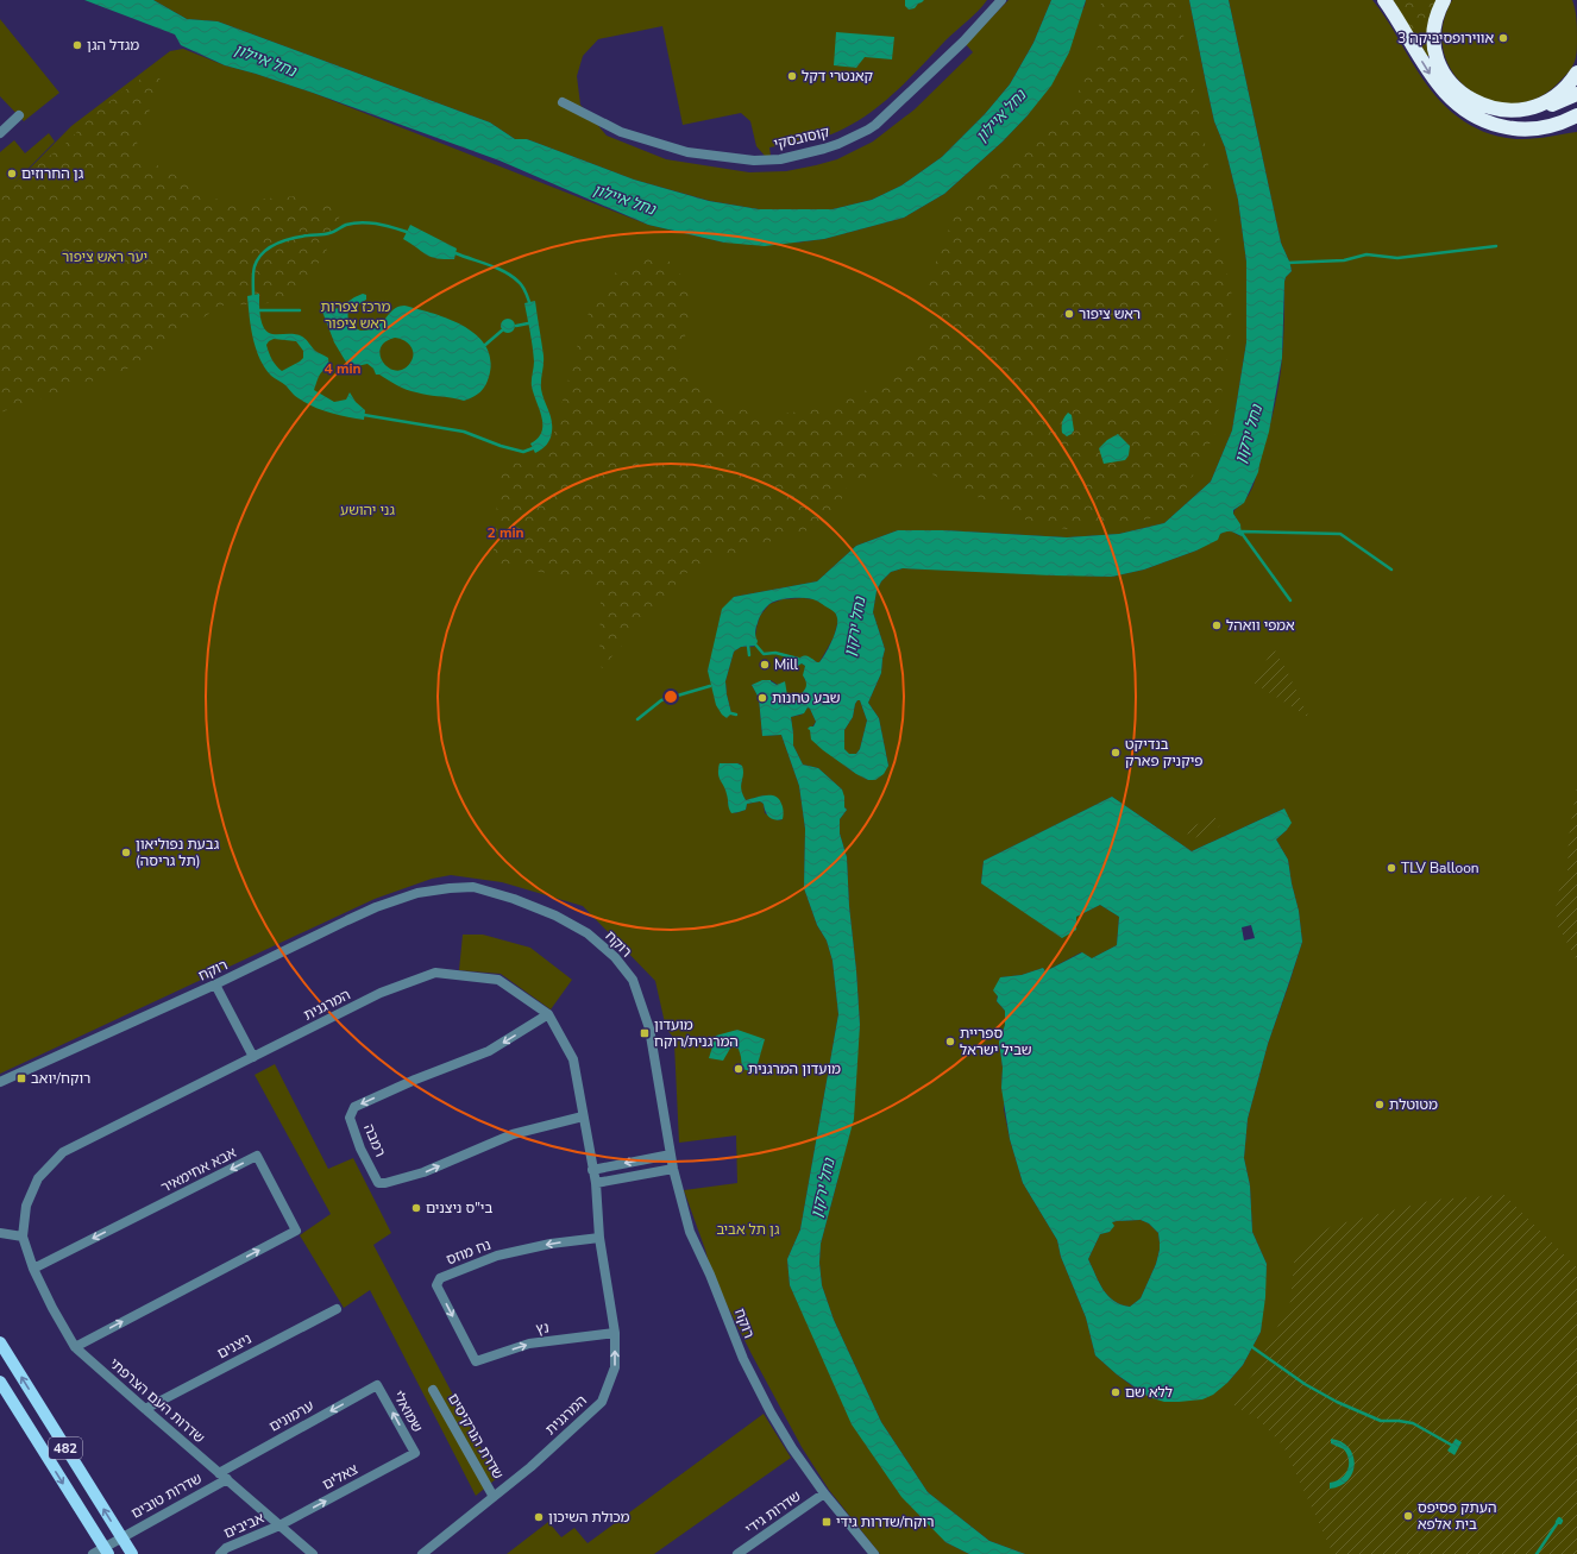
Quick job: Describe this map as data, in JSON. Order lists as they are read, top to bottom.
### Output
{
  "streets": {
    "main road": ["482"],
    "street": [
      "קוסובסקי",
      "רוקח",
      "המרגנית",
      "רמבה",
      "אבא אחימאיר",
      "נח מוזס",
      "נץ",
      "ניצנים",
      "שדרות העם הצרפתי",
      "שמואלי",
      "ערמונים",
      "שדרת הנרקיסים",
      "צאלים",
      "שדרות טובים",
      "שדרות גידי",
      "אביבים"
    ]
  },
  "crossings": [
    ["רוקח", "שדרות גידי"],
    ["המרגנית", "רמבה"],
    ["המרגנית", "נח מוזס"],
    ["המרגנית", "נץ"],
    ["המרגנית", "שדרות העם הצרפתי"],
    ["המרגנית", "שדרת הנרקיסים"],
    ["אבא אחימאיר", "שדרות העם הצרפתי"],
    ["נח מוזס", "נץ"],
    ["ניצנים", "שדרות העם הצרפתי"],
    ["שדרות העם הצרפתי", "ערמונים"],
    ["שדרות העם הצרפתי", "צאלים"],
    ["שדרות העם הצרפתי", "שדרות טובים"],
    ["שדרות העם הצרפתי", "אביבים"],
    ["שמואלי", "ערמונים"],
    ["שמואלי", "צאלים"],
    ["ערמונים", "שדרות טובים"],
    ["482", "שדרות טובים"],
    ["צאלים", "אביבים"]
  ],
  "one_way": [
    "נץ",
    "שמואלי",
    "ערמונים",
    "צאלים"
  ],
  "water": ["נחל איילון", "נחל ירקון"],
  "parks": [
    "יער ראש ציפור",
    "מרכז צפרות ראש ציפור",
    "גני יהושע",
    "גן תל אביב"
  ],
  "places": {
    "other": [
      "אווירופסיביקה 3",
      "מגדל הגן",
      "קאנטרי דקל",
      "גן החרוזים",
      "ראש ציפור",
      "אמפי וואהל",
      "Mill",
      "שבע טחנות",
      "בנדיקט פיקניק פארק",
      "גבעת נפוליאון (תל גריסה)",
      "TLV Balloon",
      "ספריית שביל ישראל",
      "מועדון המרגנית",
      "מטוטלת",
      "בי\"ס ניצנים",
      "ללא שם",
      "העתק פסיפס בית אלפא",
      "מכולת השיכון"
    ],
    "transit": ["מועדון המרגנית/רוקח", "רוקח/יואב", "רוקח/שדרות גידי"]
  },
  "rings": ["4 min", "2 min"]
}
